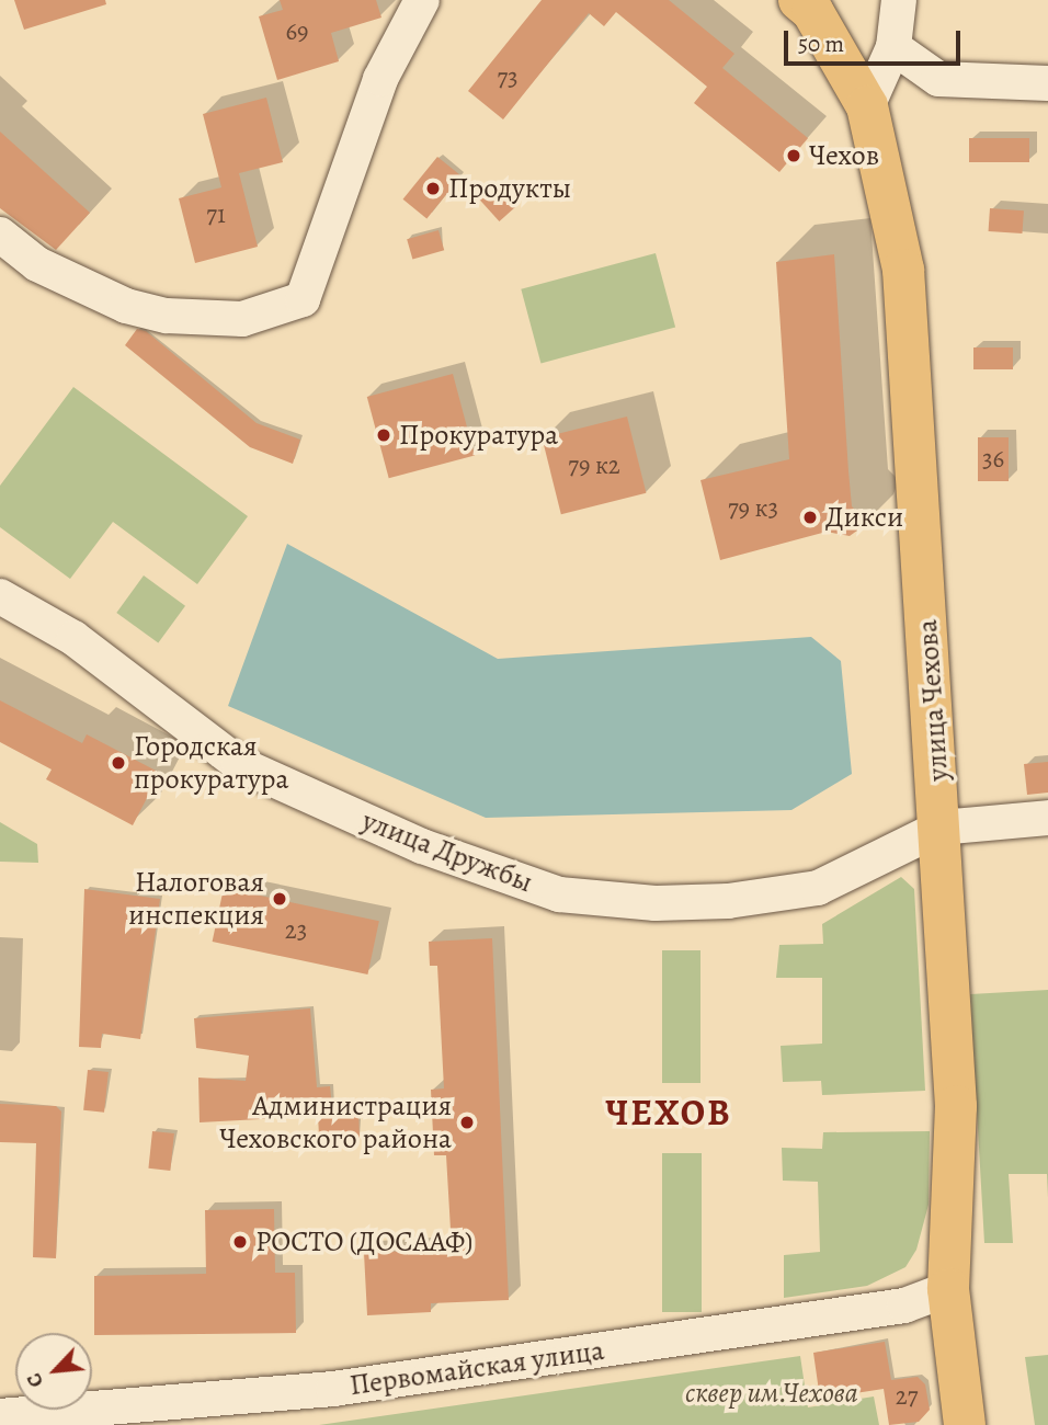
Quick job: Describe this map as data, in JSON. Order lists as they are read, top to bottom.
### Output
{
  "streets": {
    "main road": ["улица Чехова"],
    "street": ["улица Дружбы", "Первомайская улица"]
  },
  "crossings": [
    ["улица Чехова", "улица Дружбы"],
    ["улица Чехова", "Первомайская улица"]
  ],
  "districts": ["ЧЕХОВ"],
  "parks": ["сквер им.Чехова"],
  "places": [
    "Чехов",
    "Продукты",
    "Прокуратура",
    "Дикси",
    "Городская прокуратура",
    "Налоговая инспекция",
    "Администрация Чеховского района",
    "РОСТО (ДОСААФ)"
  ],
  "house_numbers": [
    "69",
    "73",
    "71",
    "36",
    "79 к2",
    "79 к3",
    "23",
    "27"
  ],
  "scale_bar": "50 m",
  "north": "bottom left"
}
